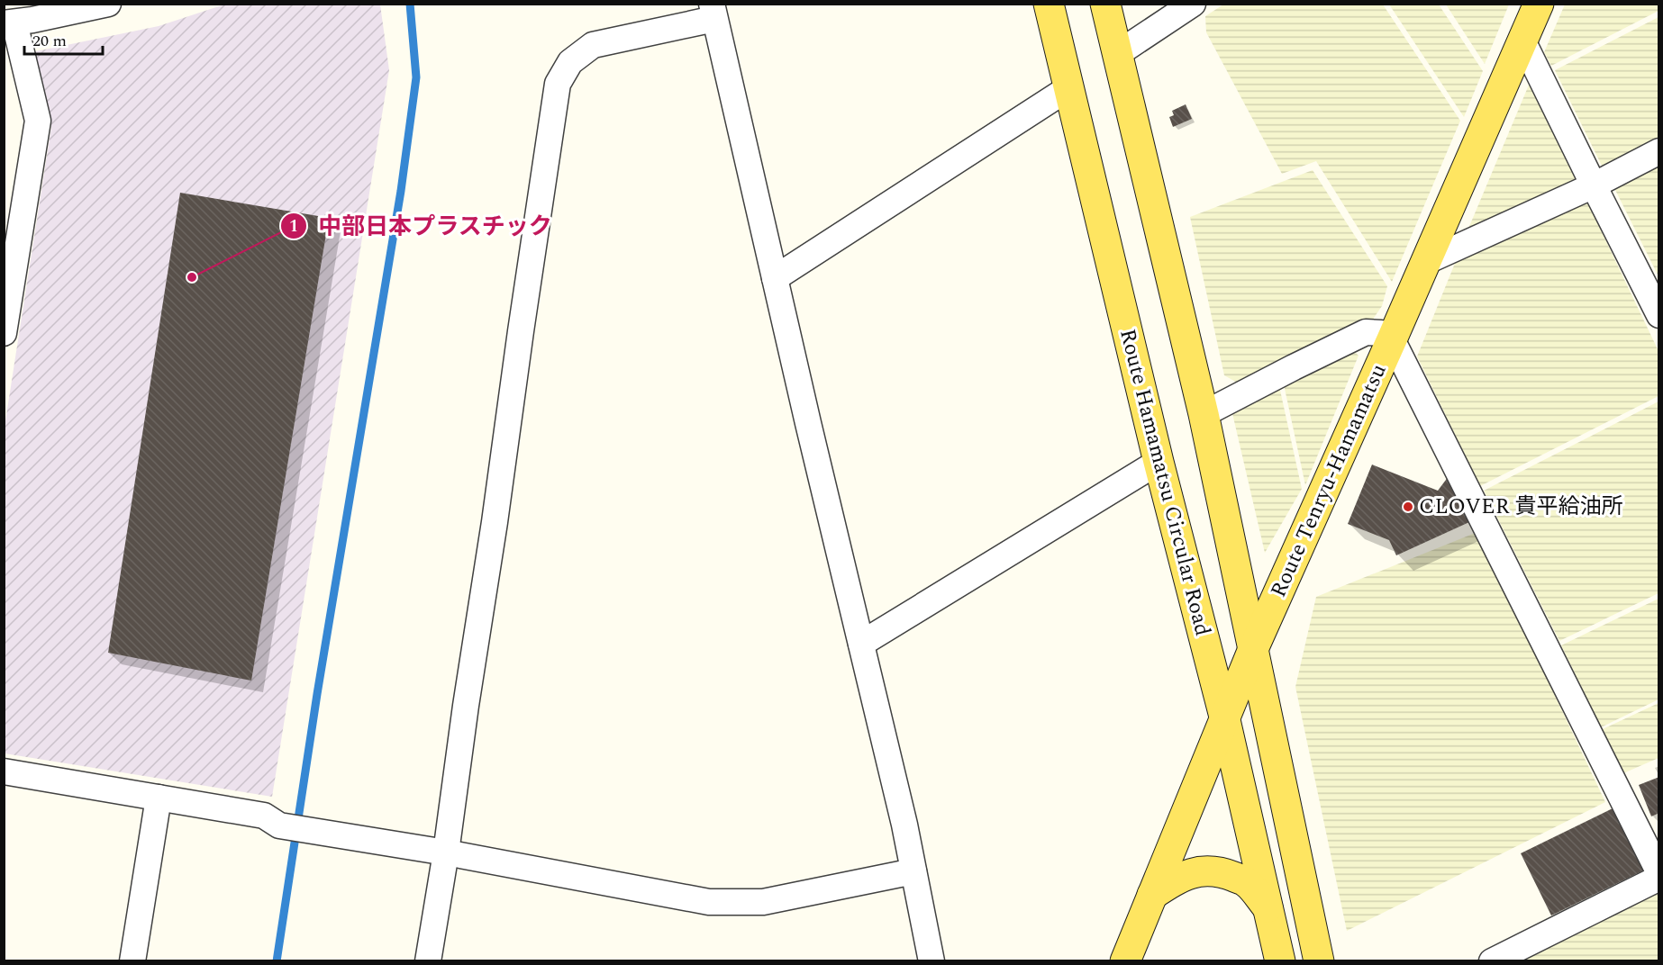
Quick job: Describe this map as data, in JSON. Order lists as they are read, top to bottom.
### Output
{
  "streets": {
    "main road": ["Route Tenryu-Hamamatsu", "Route Hamamatsu Circular Road"]
  },
  "crossings": [
    ["Route Tenryu-Hamamatsu", "Route Hamamatsu Circular Road"]
  ],
  "places": ["中部日本プラスチック", "CLOVER 貴平給油所"],
  "scale_bar": "20 m"
}
